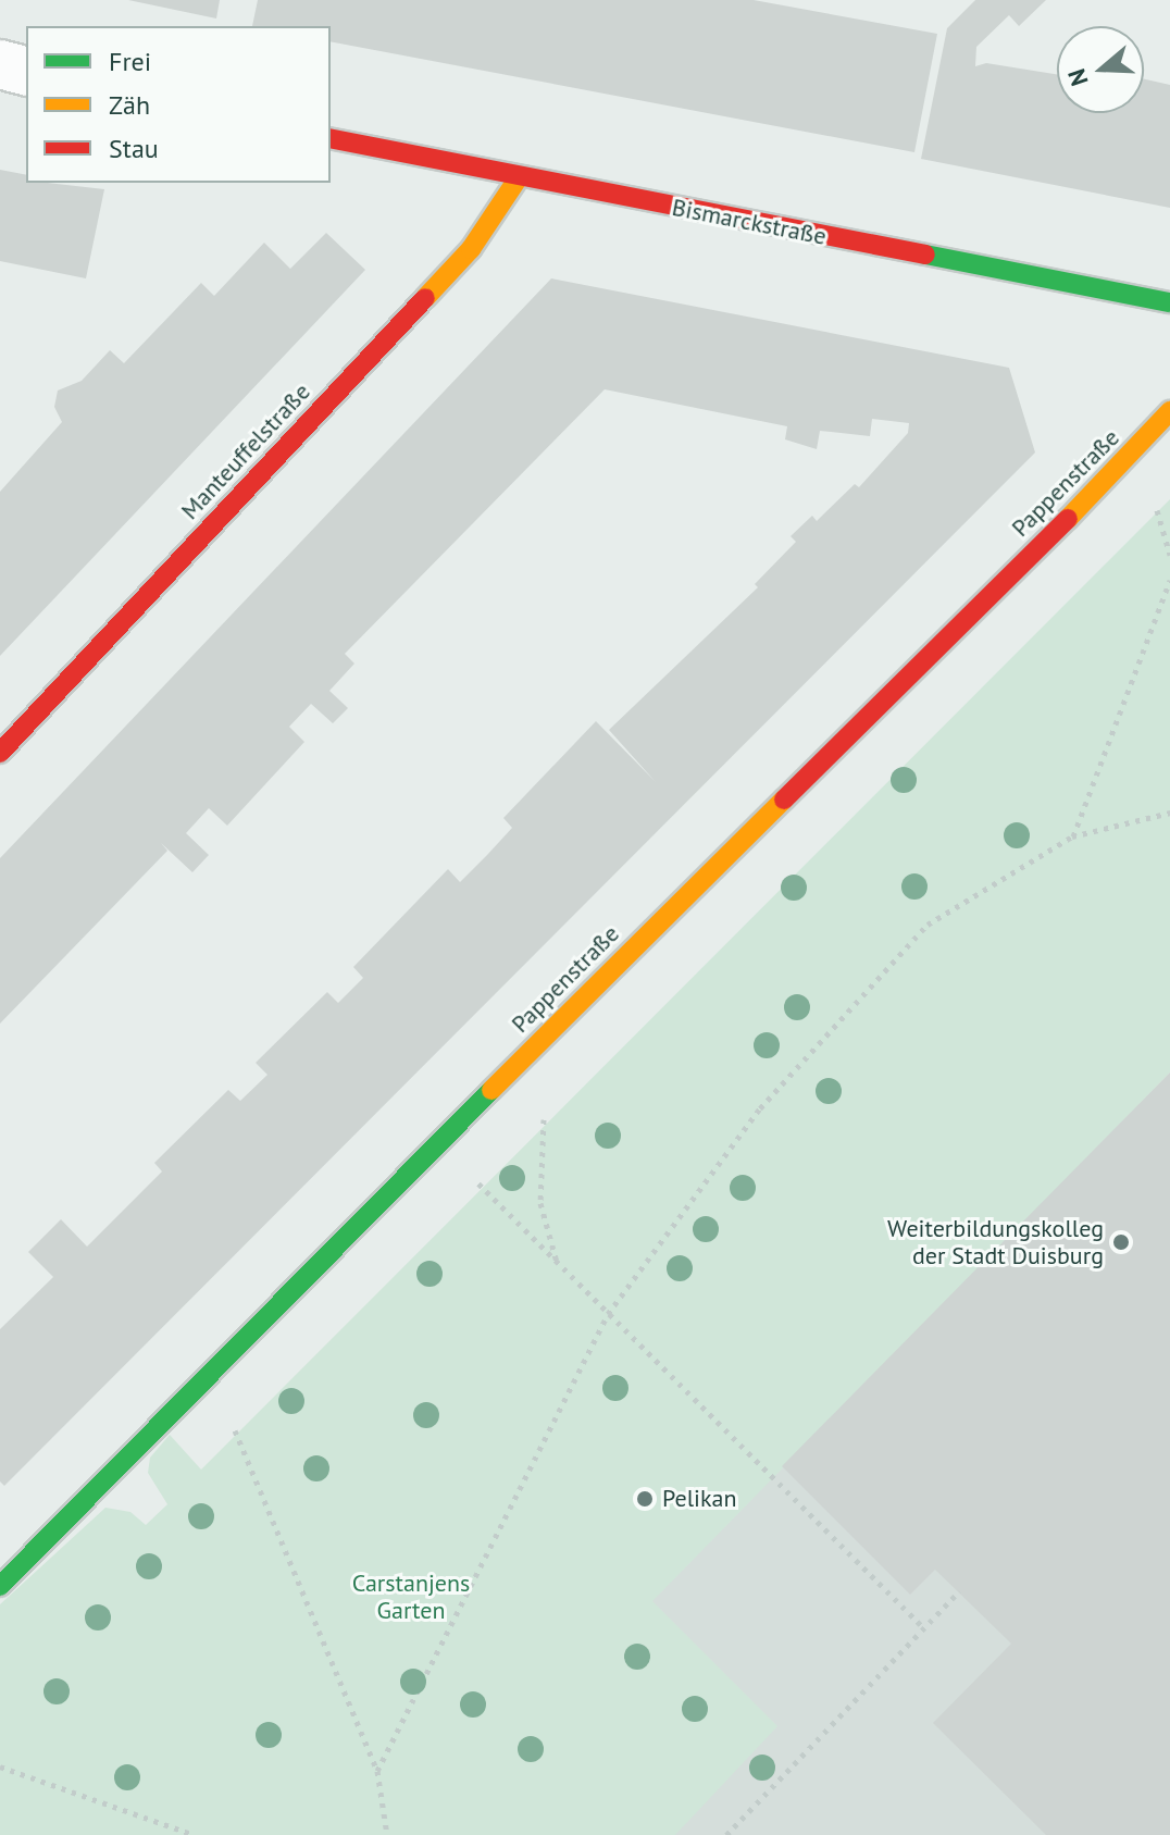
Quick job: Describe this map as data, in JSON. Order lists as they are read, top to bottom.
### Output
{
  "streets": {
    "street": ["Bismarckstraße", "Manteuffelstraße", "Pappenstraße"]
  },
  "crossings": [
    ["Bismarckstraße", "Manteuffelstraße"]
  ],
  "parks": ["Carstanjens Garten"],
  "places": ["Weiterbildungskolleg der Stadt Duisburg", "Pelikan"],
  "legend": ["Frei", "Zäh", "Stau"],
  "north": "left"
}
